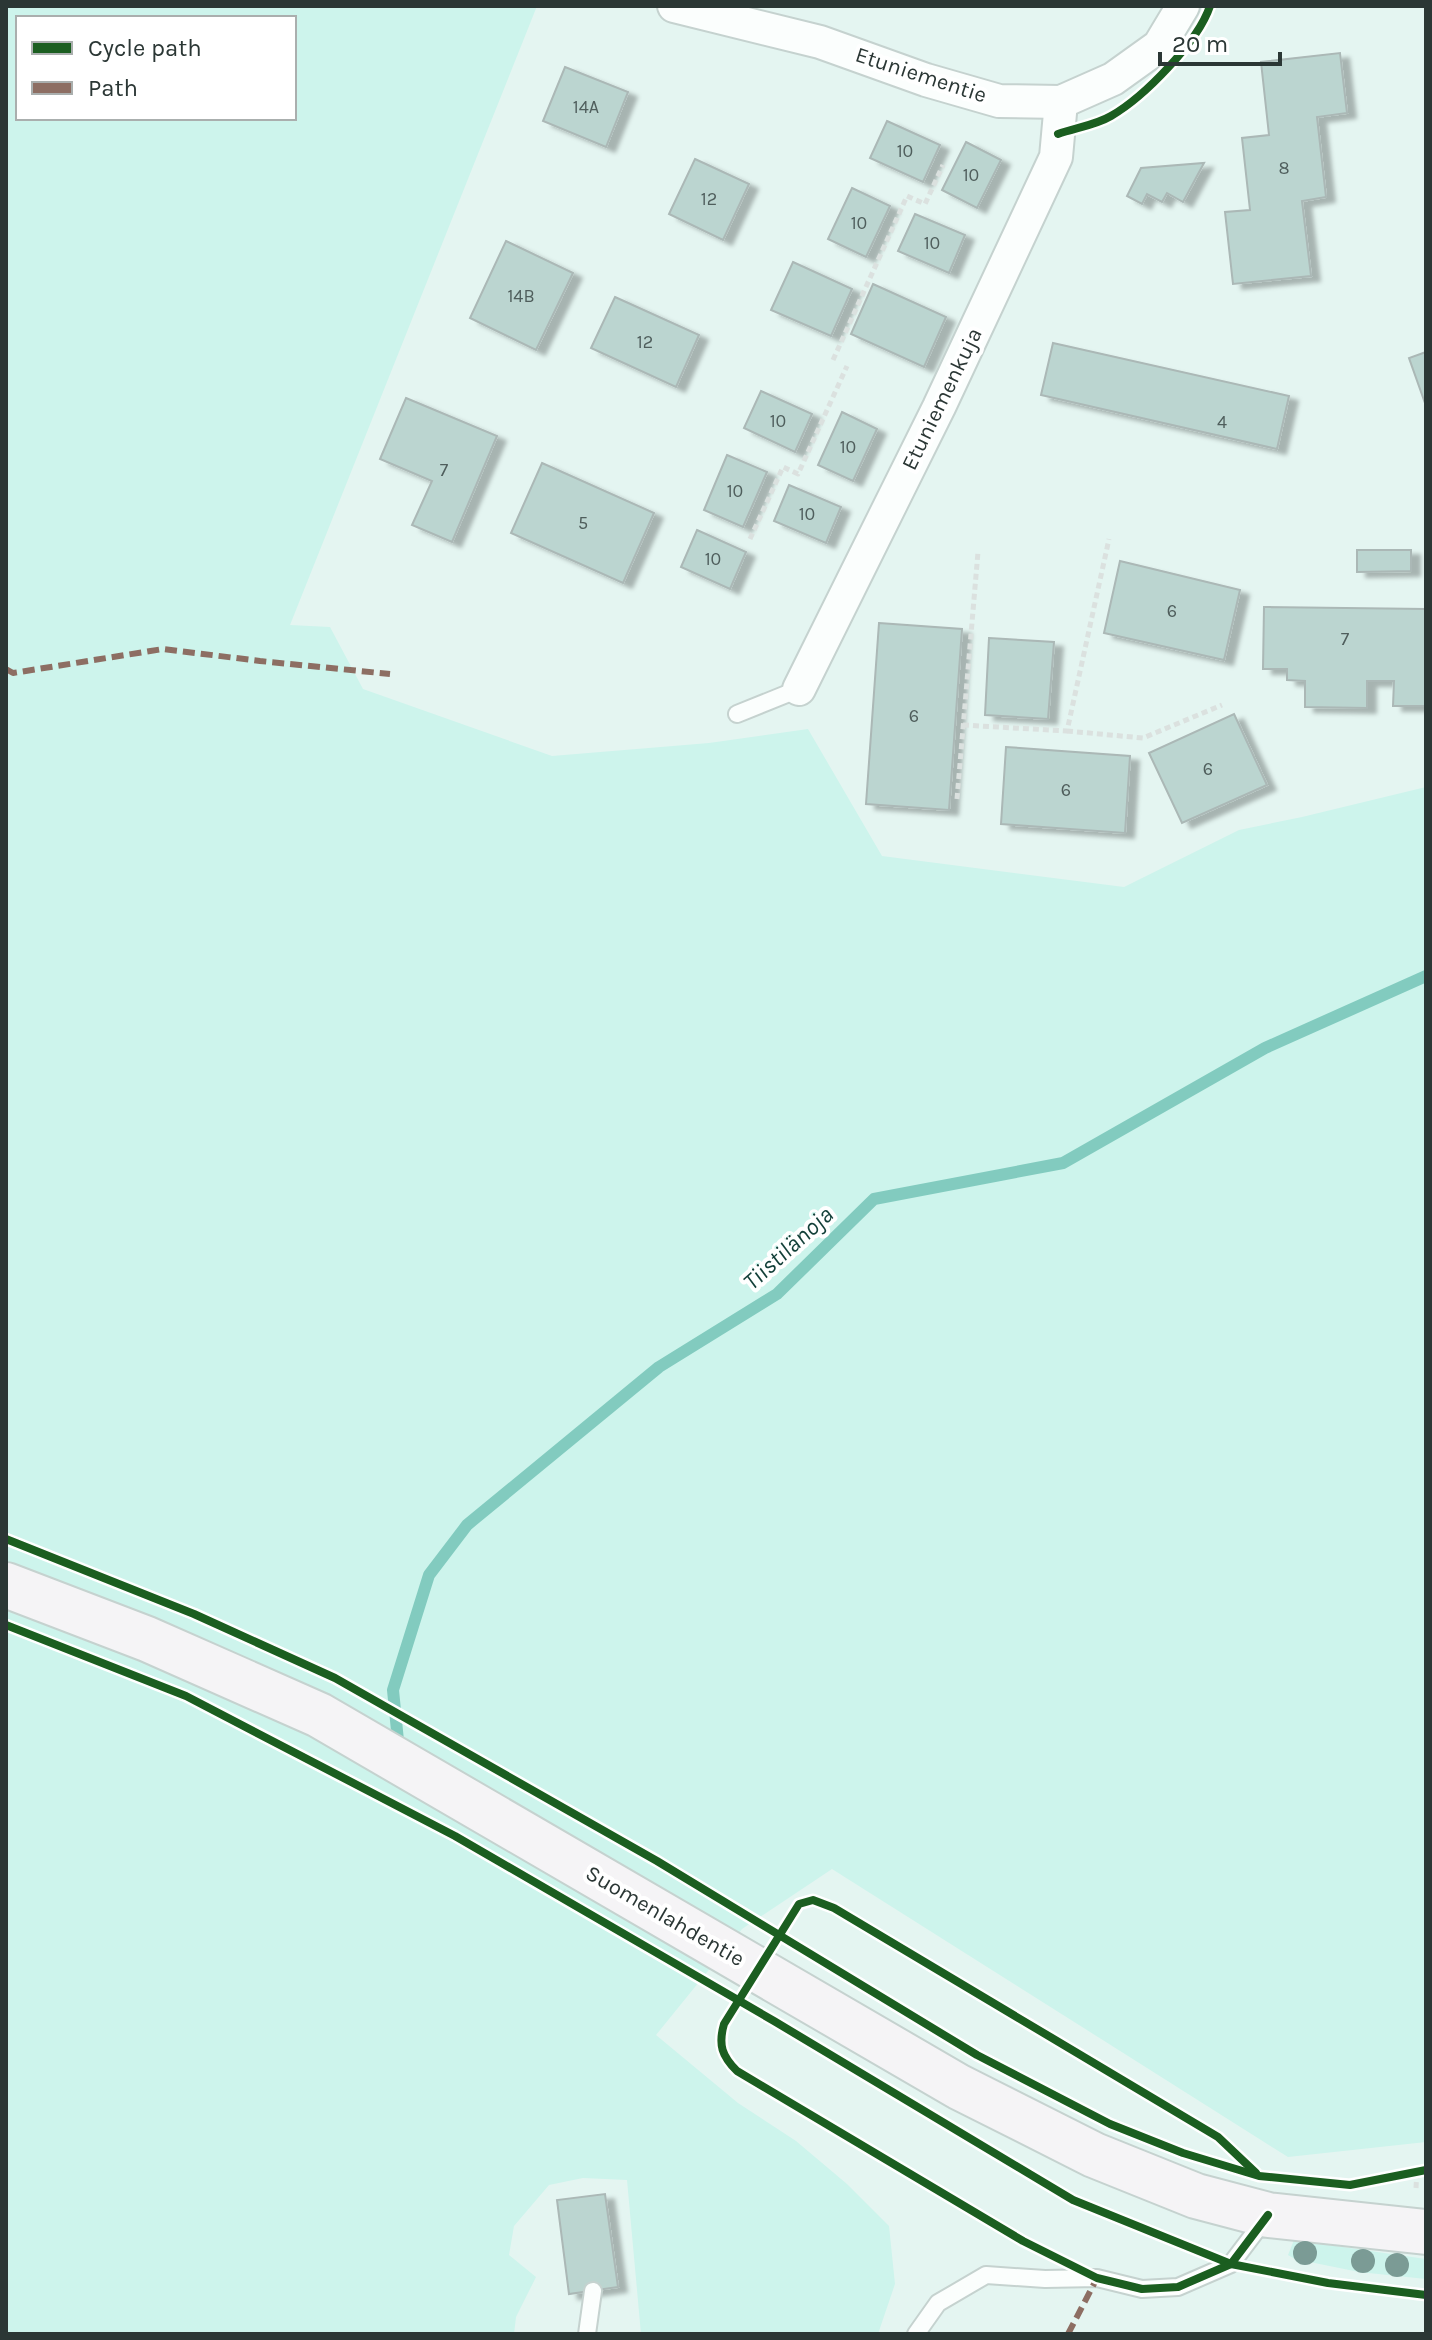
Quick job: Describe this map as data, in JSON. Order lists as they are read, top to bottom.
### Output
{
  "streets": {
    "main road": ["Suomenlahdentie"],
    "street": ["Etuniementie", "Etuniemenkuja"]
  },
  "crossings": [
    ["Etuniementie", "Etuniemenkuja"]
  ],
  "water": ["Tiistilänoja"],
  "house_numbers": [
    "14A",
    "10",
    "8",
    "10",
    "12",
    "10",
    "10",
    "14B",
    "12",
    "10",
    "4",
    "10",
    "7",
    "10",
    "10",
    "5",
    "10",
    "6",
    "7",
    "6",
    "6",
    "6"
  ],
  "legend": ["Cycle path", "Path"],
  "scale_bar": "20 m"
}
